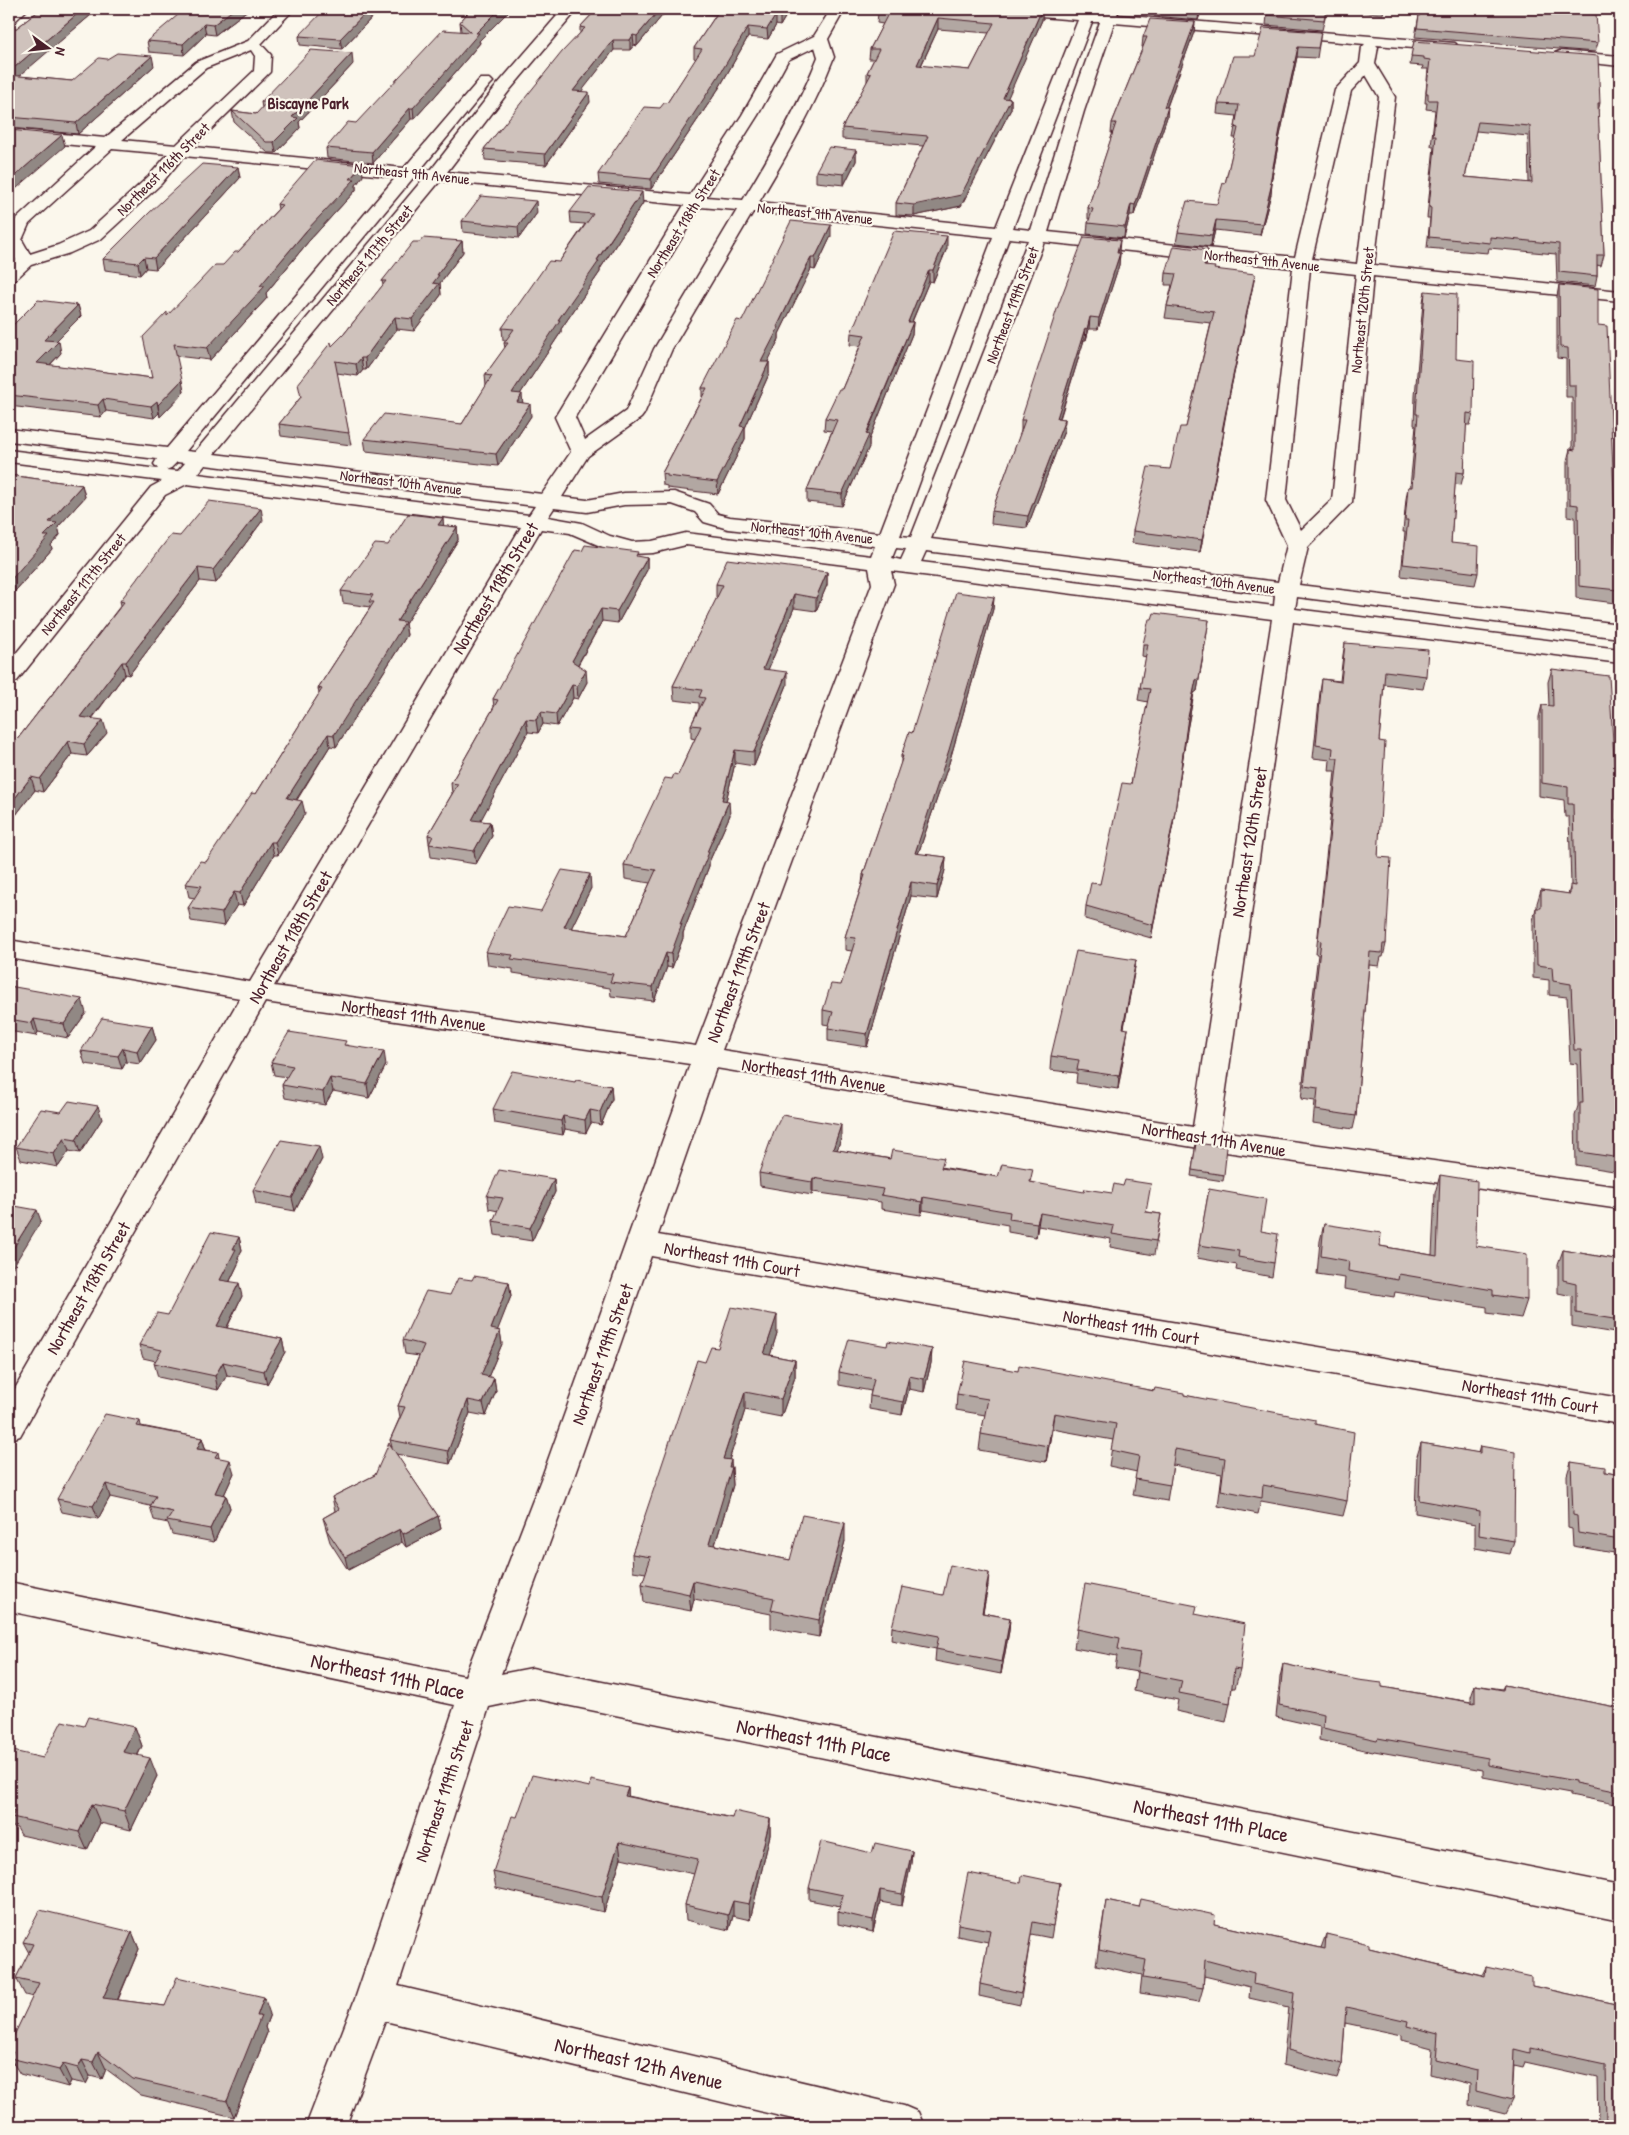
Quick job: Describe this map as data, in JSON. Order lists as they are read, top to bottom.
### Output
{
  "streets": {
    "street": [
      "Northeast 116th Street",
      "Northeast 9th Avenue",
      "Northeast 118th Street",
      "Northeast 117th Street",
      "Northeast 119th Street",
      "Northeast 120th Street",
      "Northeast 10th Avenue",
      "Northeast 11th Avenue",
      "Northeast 11th Court",
      "Northeast 11th Place",
      "Northeast 12th Avenue"
    ]
  },
  "crossings": [
    ["Northeast 116th Street", "Northeast 9th Avenue"],
    ["Northeast 9th Avenue", "Northeast 118th Street"],
    ["Northeast 9th Avenue", "Northeast 117th Street"],
    ["Northeast 9th Avenue", "Northeast 119th Street"],
    ["Northeast 9th Avenue", "Northeast 120th Street"],
    ["Northeast 118th Street", "Northeast 10th Avenue"],
    ["Northeast 118th Street", "Northeast 11th Avenue"],
    ["Northeast 117th Street", "Northeast 10th Avenue"],
    ["Northeast 119th Street", "Northeast 10th Avenue"],
    ["Northeast 119th Street", "Northeast 11th Avenue"],
    ["Northeast 119th Street", "Northeast 11th Court"],
    ["Northeast 119th Street", "Northeast 11th Place"],
    ["Northeast 119th Street", "Northeast 12th Avenue"],
    ["Northeast 120th Street", "Northeast 10th Avenue"],
    ["Northeast 120th Street", "Northeast 11th Avenue"]
  ],
  "districts": ["Biscayne Park"],
  "north": "right"
}
